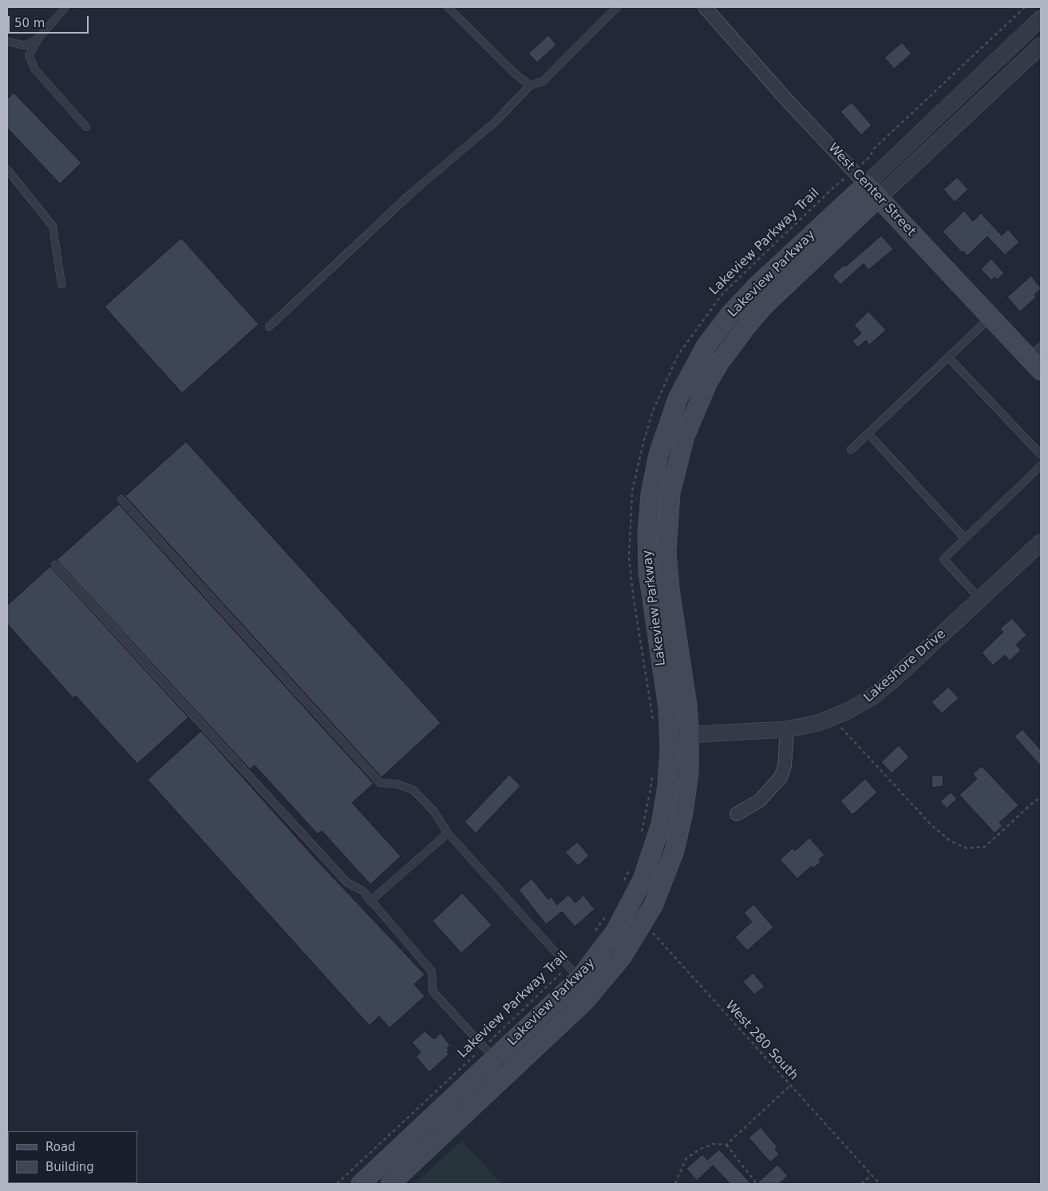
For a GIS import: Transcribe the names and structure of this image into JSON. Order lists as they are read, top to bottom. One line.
{"streets":{"main road":["West Center Street","Lakeview Parkway"],"street":["Lakeshore Drive"],"path":["Lakeview Parkway Trail","West 280 South"]},"crossings":[["West Center Street","Lakeview Parkway"],["Lakeview Parkway Trail","Lakeview Parkway"],["Lakeview Parkway","Lakeshore Drive"],["Lakeview Parkway","West 280 South"]],"legend":["Road","Building"],"scale_bar":"50 m"}
